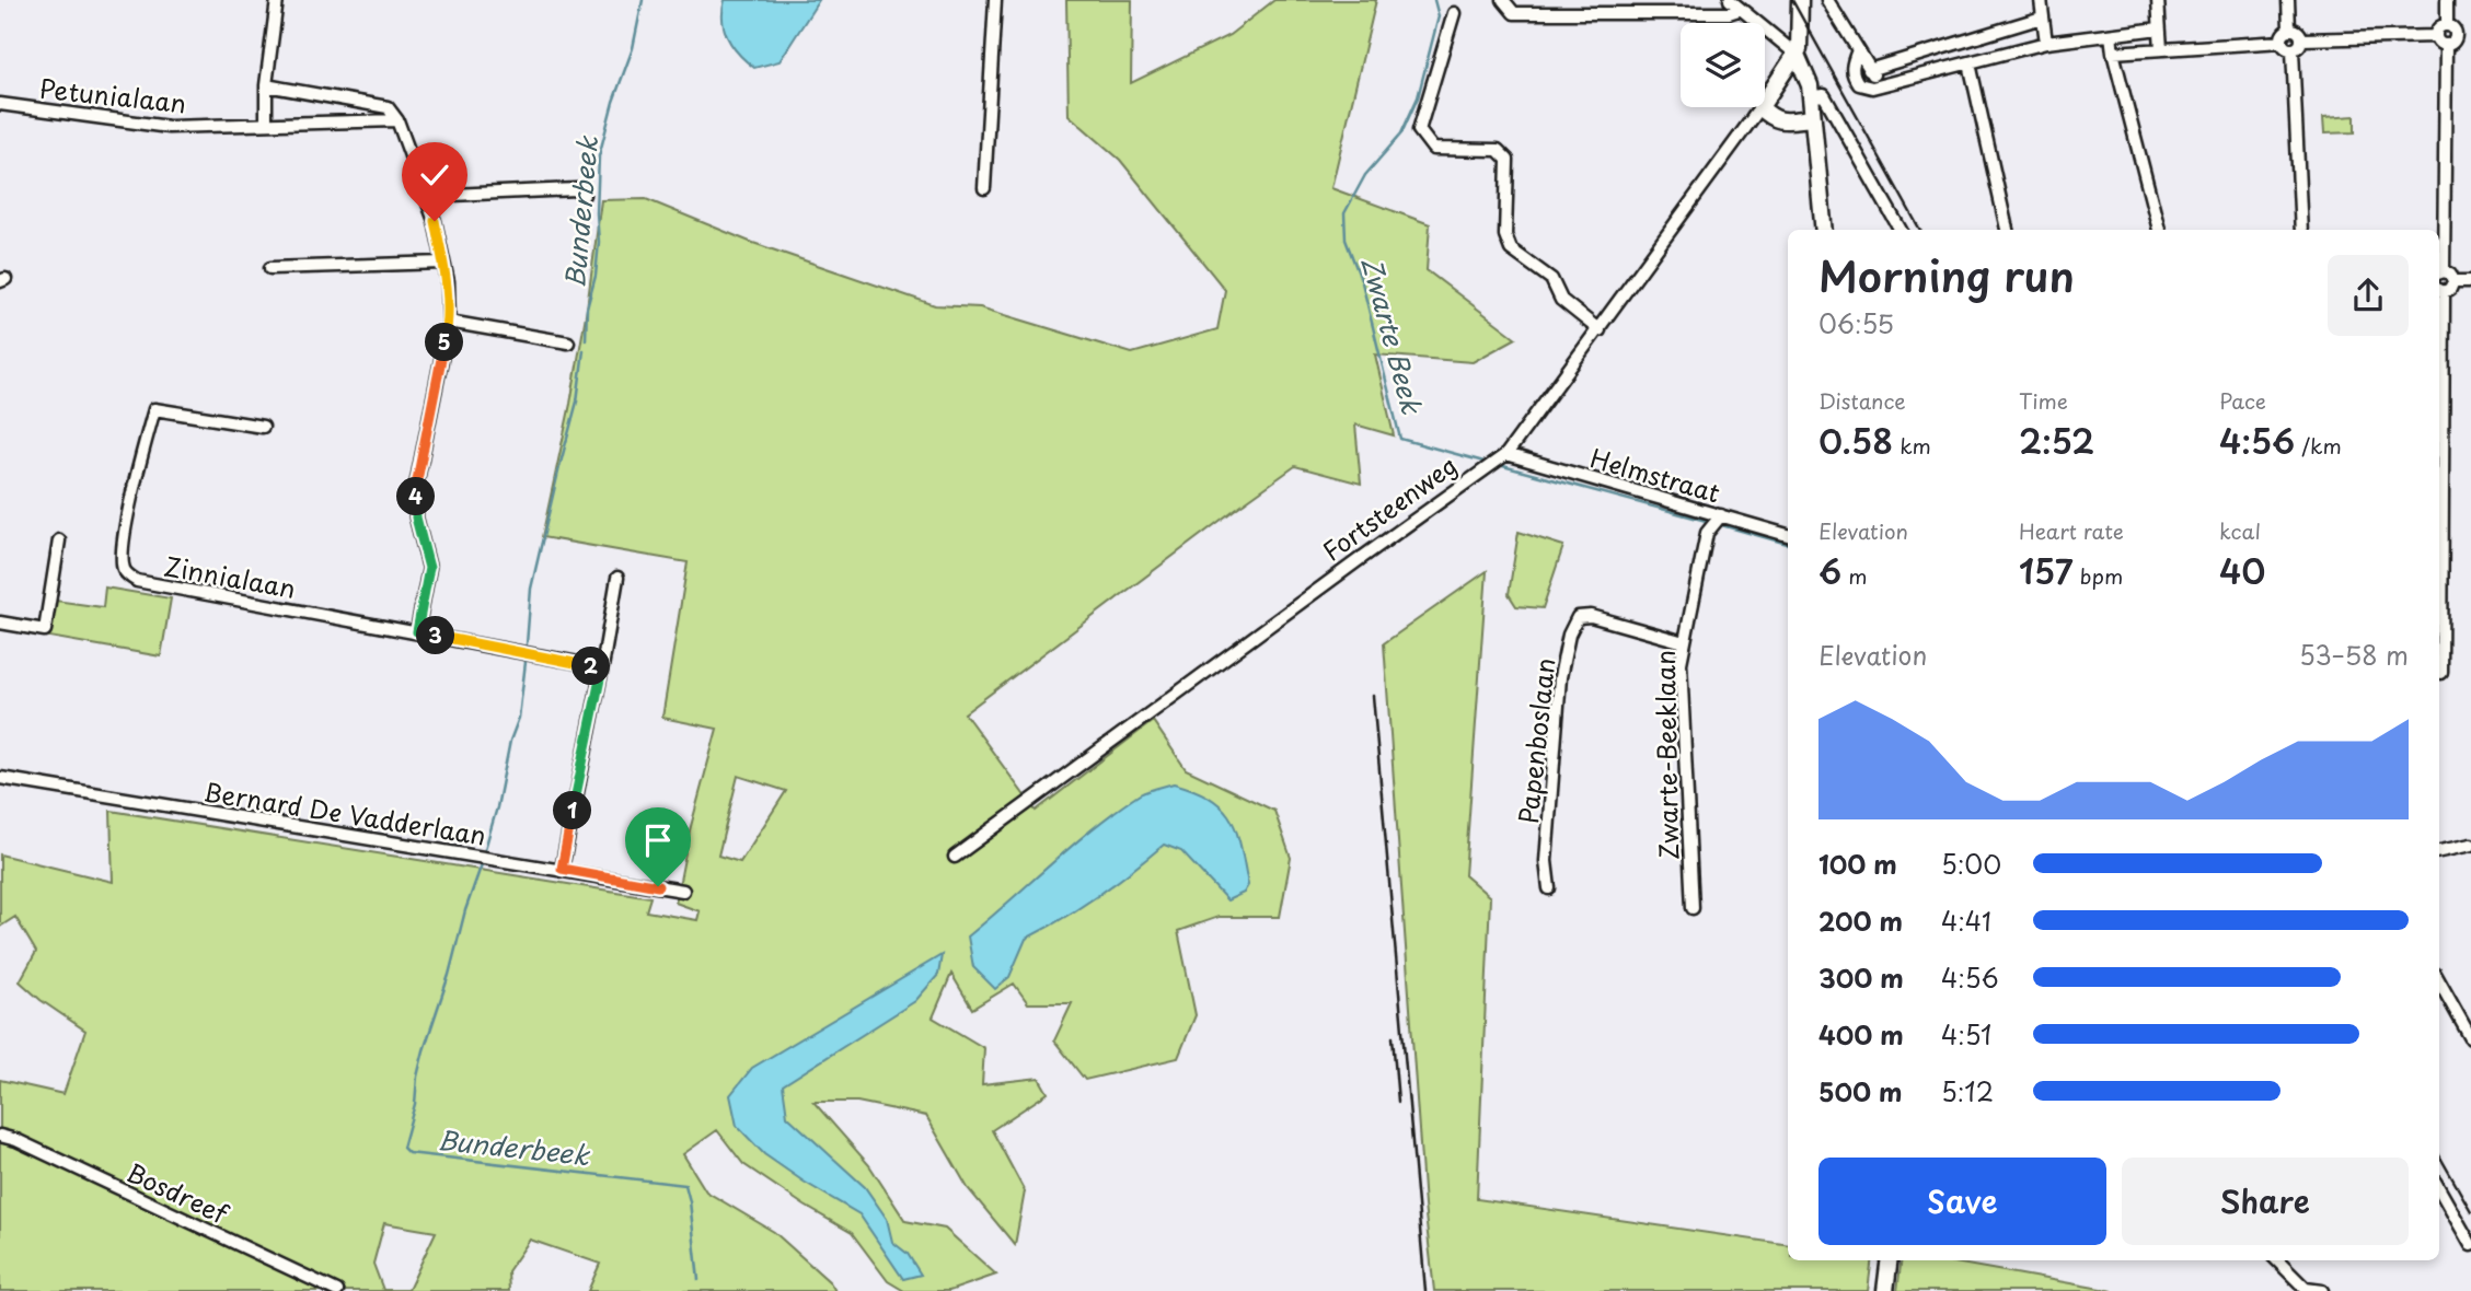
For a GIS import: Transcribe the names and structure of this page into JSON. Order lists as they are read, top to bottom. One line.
{"streets":{"street":["Petunialaan","Helmstraat","Fortsteenweg","Zinnialaan","Papenboslaan","Zwarte-Beeklaan","Bernard De Vadderlaan","Bosdreef"]},"crossings":[["Helmstraat","Fortsteenweg"],["Helmstraat","Zwarte-Beeklaan"],["Papenboslaan","Zwarte-Beeklaan"]],"water":["Bunderbeek","Zwarte Beek"],"page":{"heading":["Morning run","06:55"],"pins":["5","4","3","2","1"],"stats":[["Distance","0.58 km"],["Time","2:52"],["Pace","4:56 /km"],["Elevation","6 m"],["Heart rate","157 bpm"],["kcal","40"]],"chart":["Elevation","53–58 m"],"list":[{"name":"100 m","note":"5:00"},{"name":"200 m","note":"4:41"},{"name":"300 m","note":"4:56"},{"name":"400 m","note":"4:51"},{"name":"500 m","note":"5:12"}],"buttons":["Save","Share"]}}
